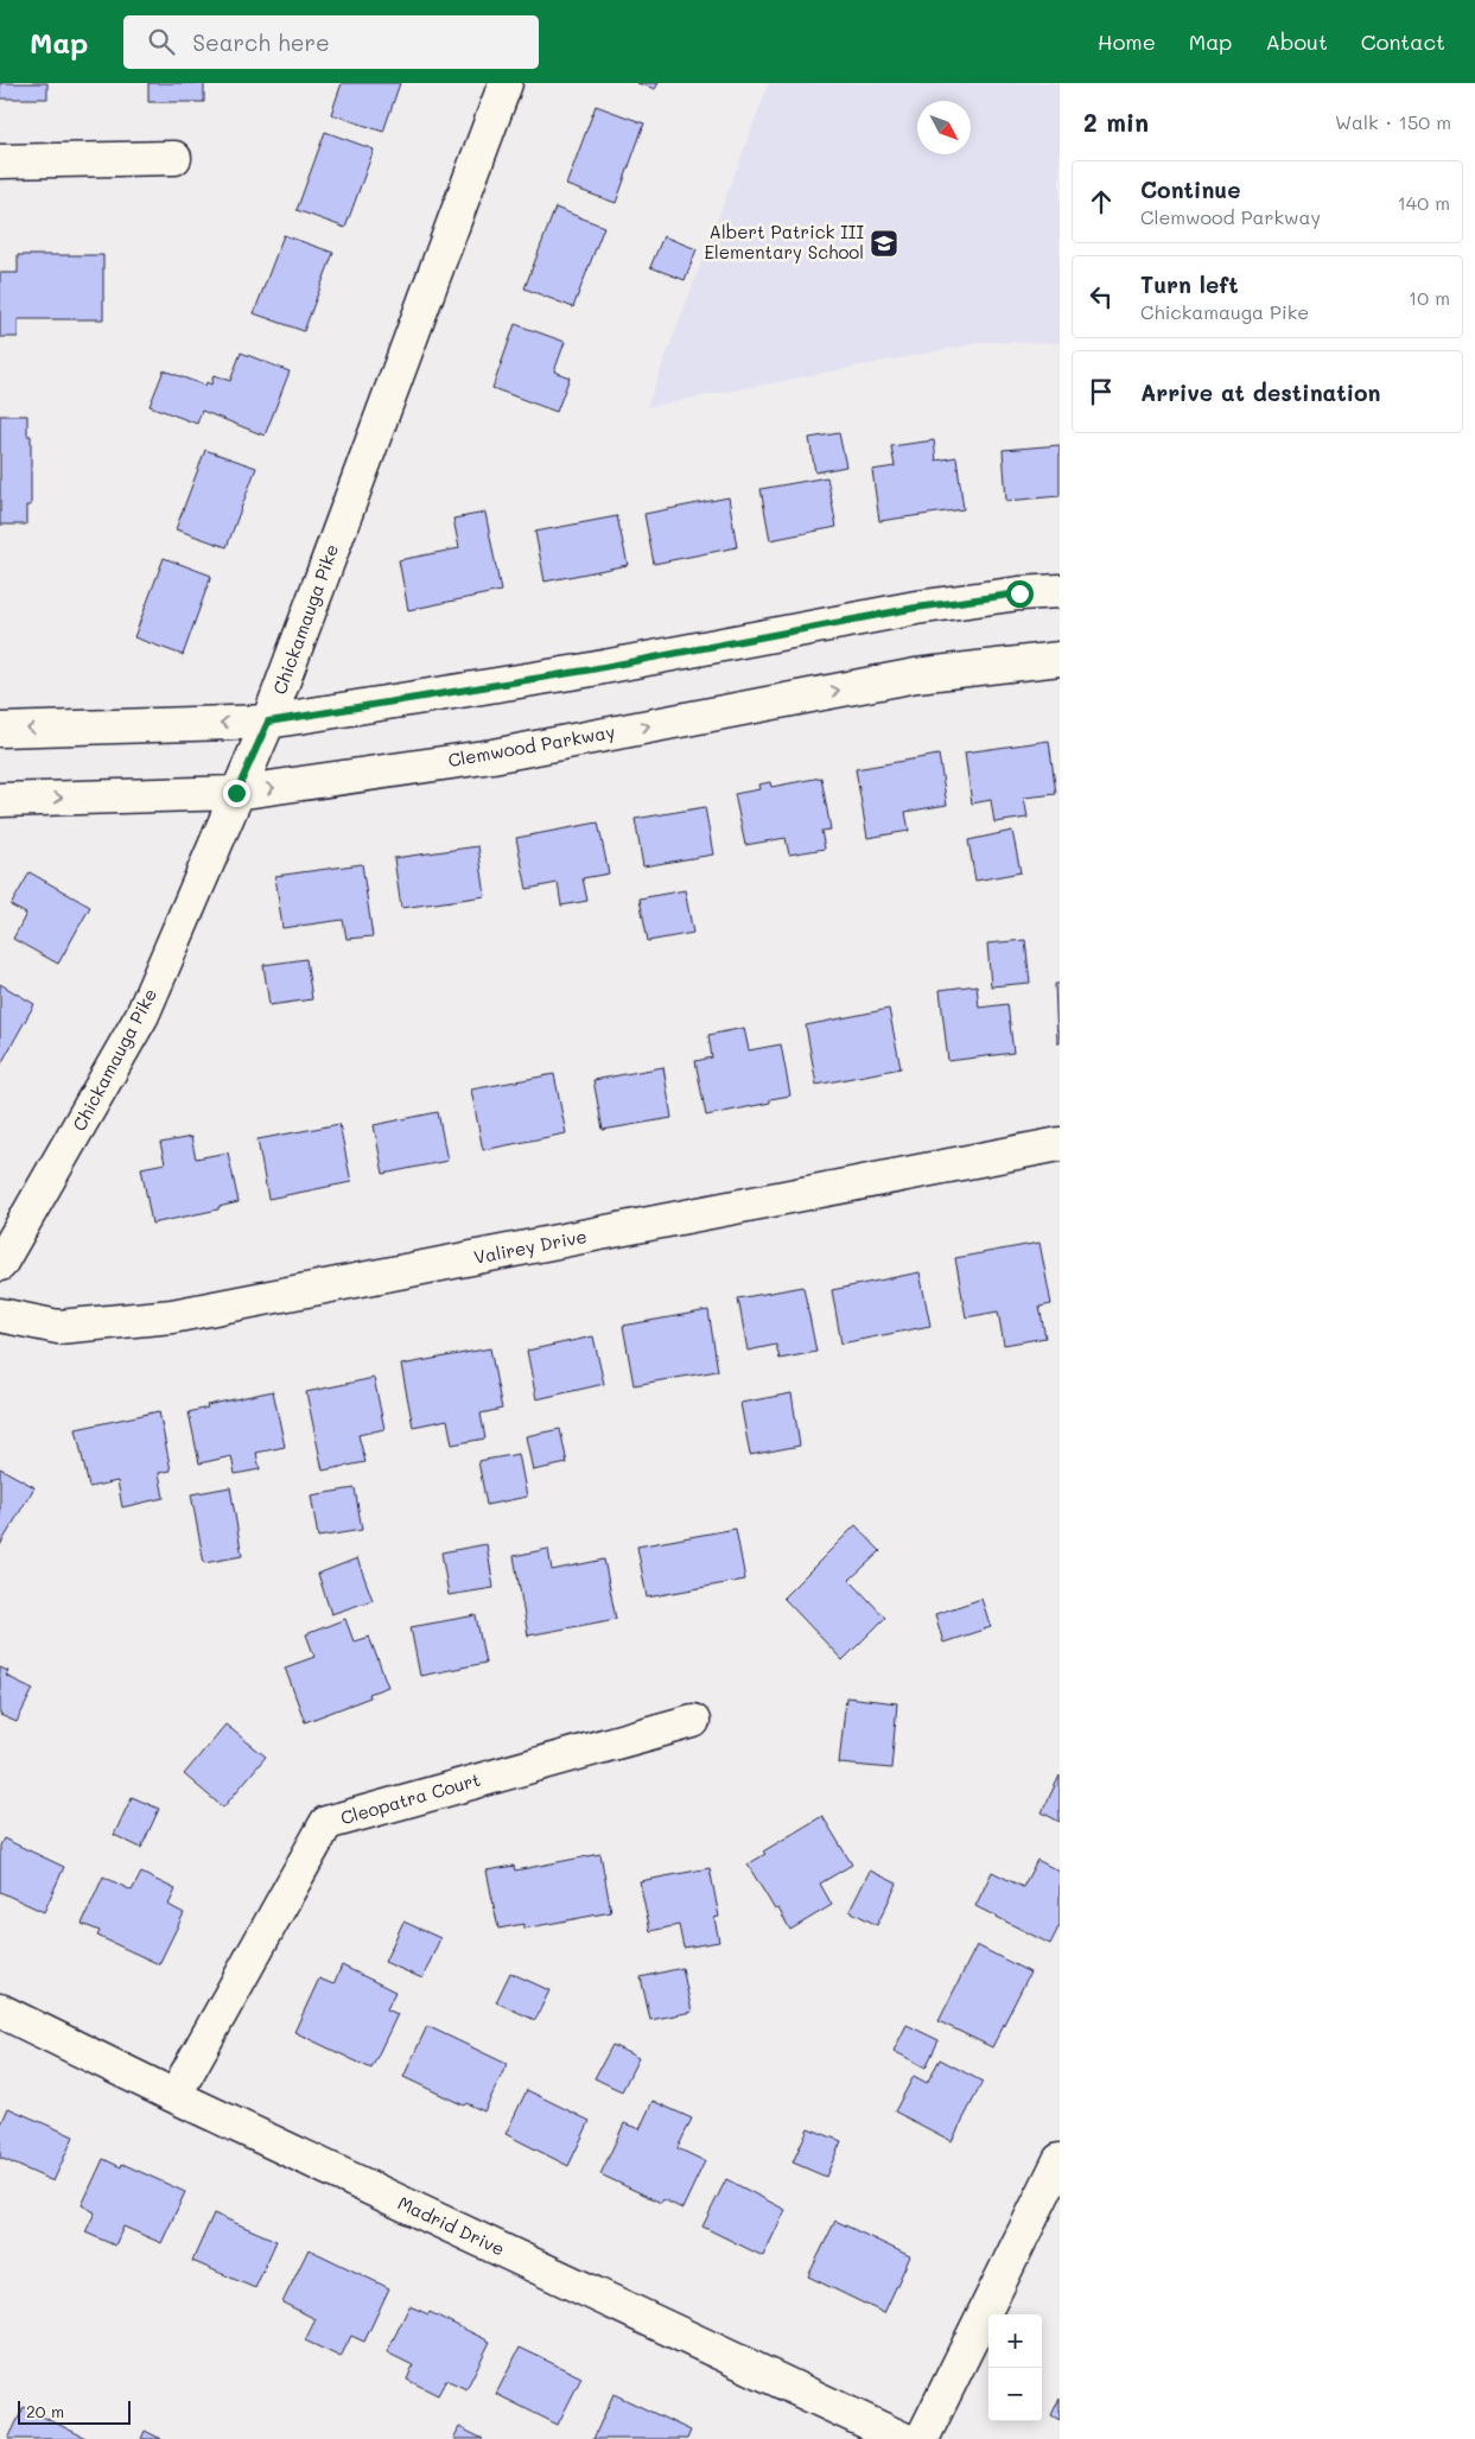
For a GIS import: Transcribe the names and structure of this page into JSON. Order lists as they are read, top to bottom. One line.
{"streets":{"street":["Chickamauga Pike","Clemwood Parkway","Valirey Drive","Cleopatra Court","Madrid Drive"]},"crossings":[["Chickamauga Pike","Clemwood Parkway"],["Cleopatra Court","Madrid Drive"]],"places":{"school or university":["Albert Patrick III Elementary School"]},"scale_bar":"20 m","north":"bottom right","page":{"header":"Map","search":"Search here","nav":["Home","Map","About","Contact"],"heading":["2 min","Walk · 150 m"],"list":[["Continue","Clemwood Parkway","140 m"],["Turn left","Chickamauga Pike","10 m"],"Arrive at destination"],"map_buttons":["+","−"],"scale":"20 m"}}
